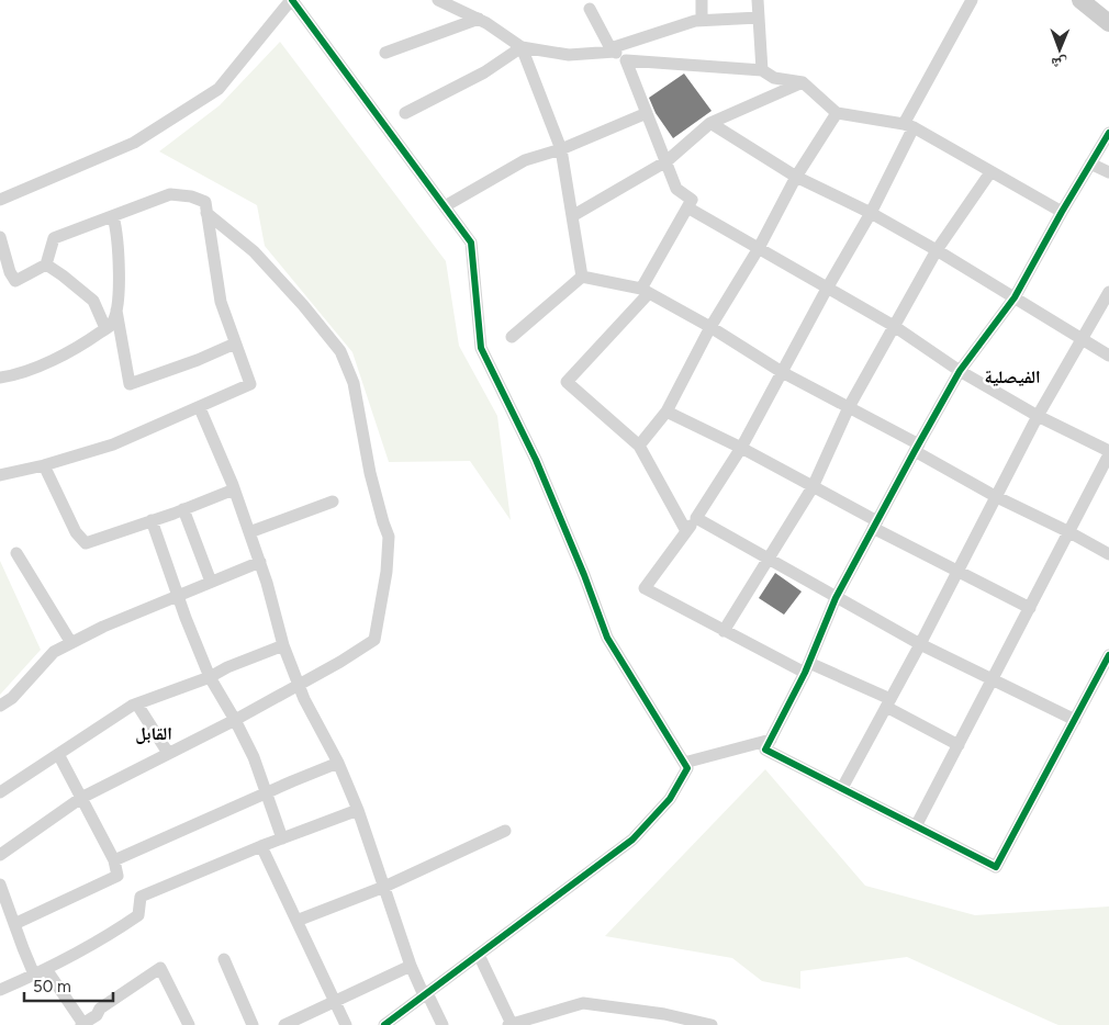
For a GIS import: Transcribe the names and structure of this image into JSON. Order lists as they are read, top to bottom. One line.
{"districts":["الفيصلية","القابل"],"scale_bar":"50 m","north":"bottom"}
